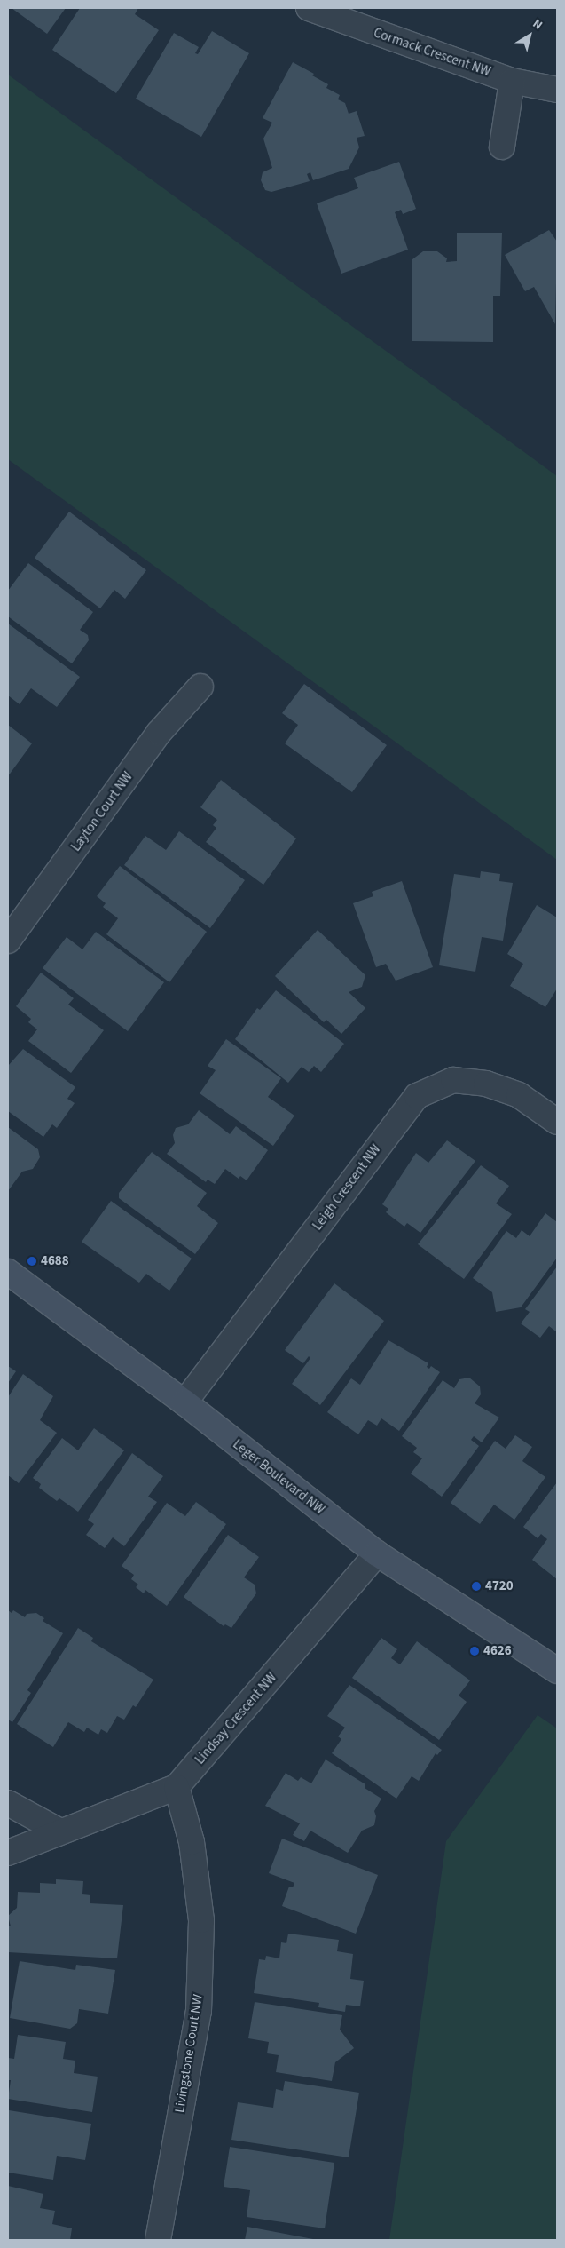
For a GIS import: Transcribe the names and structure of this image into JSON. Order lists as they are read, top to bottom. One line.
{"streets":{"street":["Cormack Crescent NW","Layton Court NW","Leigh Crescent NW","Leger Boulevard NW","Lindsay Crescent NW","Livingstone Court NW"]},"crossings":[["Leigh Crescent NW","Leger Boulevard NW"],["Leger Boulevard NW","Lindsay Crescent NW"],["Lindsay Crescent NW","Livingstone Court NW"]],"places":["4688","4720","4626"],"north":"top right"}
